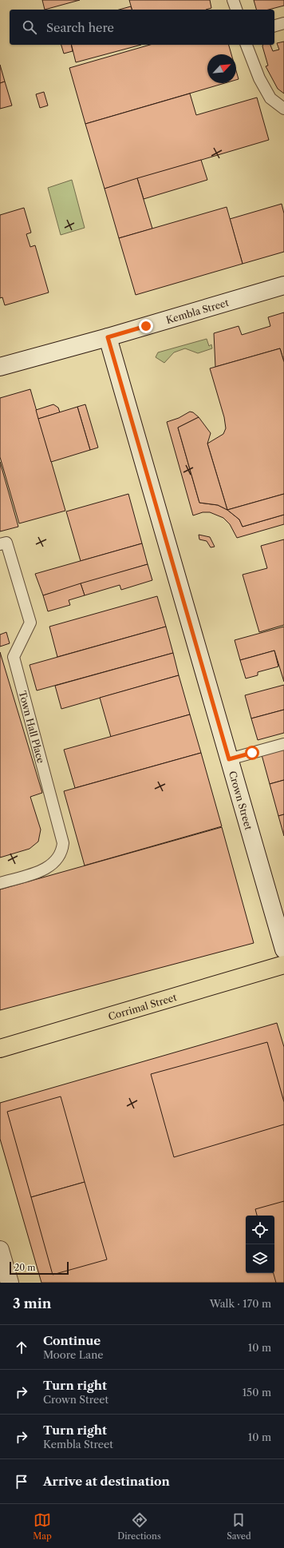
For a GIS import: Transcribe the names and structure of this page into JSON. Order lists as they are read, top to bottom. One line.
{"streets":{"main road":["Kembla Street","Crown Street","Corrimal Street"],"lane":["Town Hall Place"]},"crossings":[["Kembla Street","Crown Street"]],"scale_bar":"20 m","north":"top right","page":{"search":"Search here","scale":"20 m","heading":["3 min","Walk · 170 m"],"list":[["Continue","Moore Lane","10 m"],["Turn right","Crown Street","150 m"],["Turn right","Kembla Street","10 m"],"Arrive at destination"],"nav":["Map","Directions","Saved"]}}
